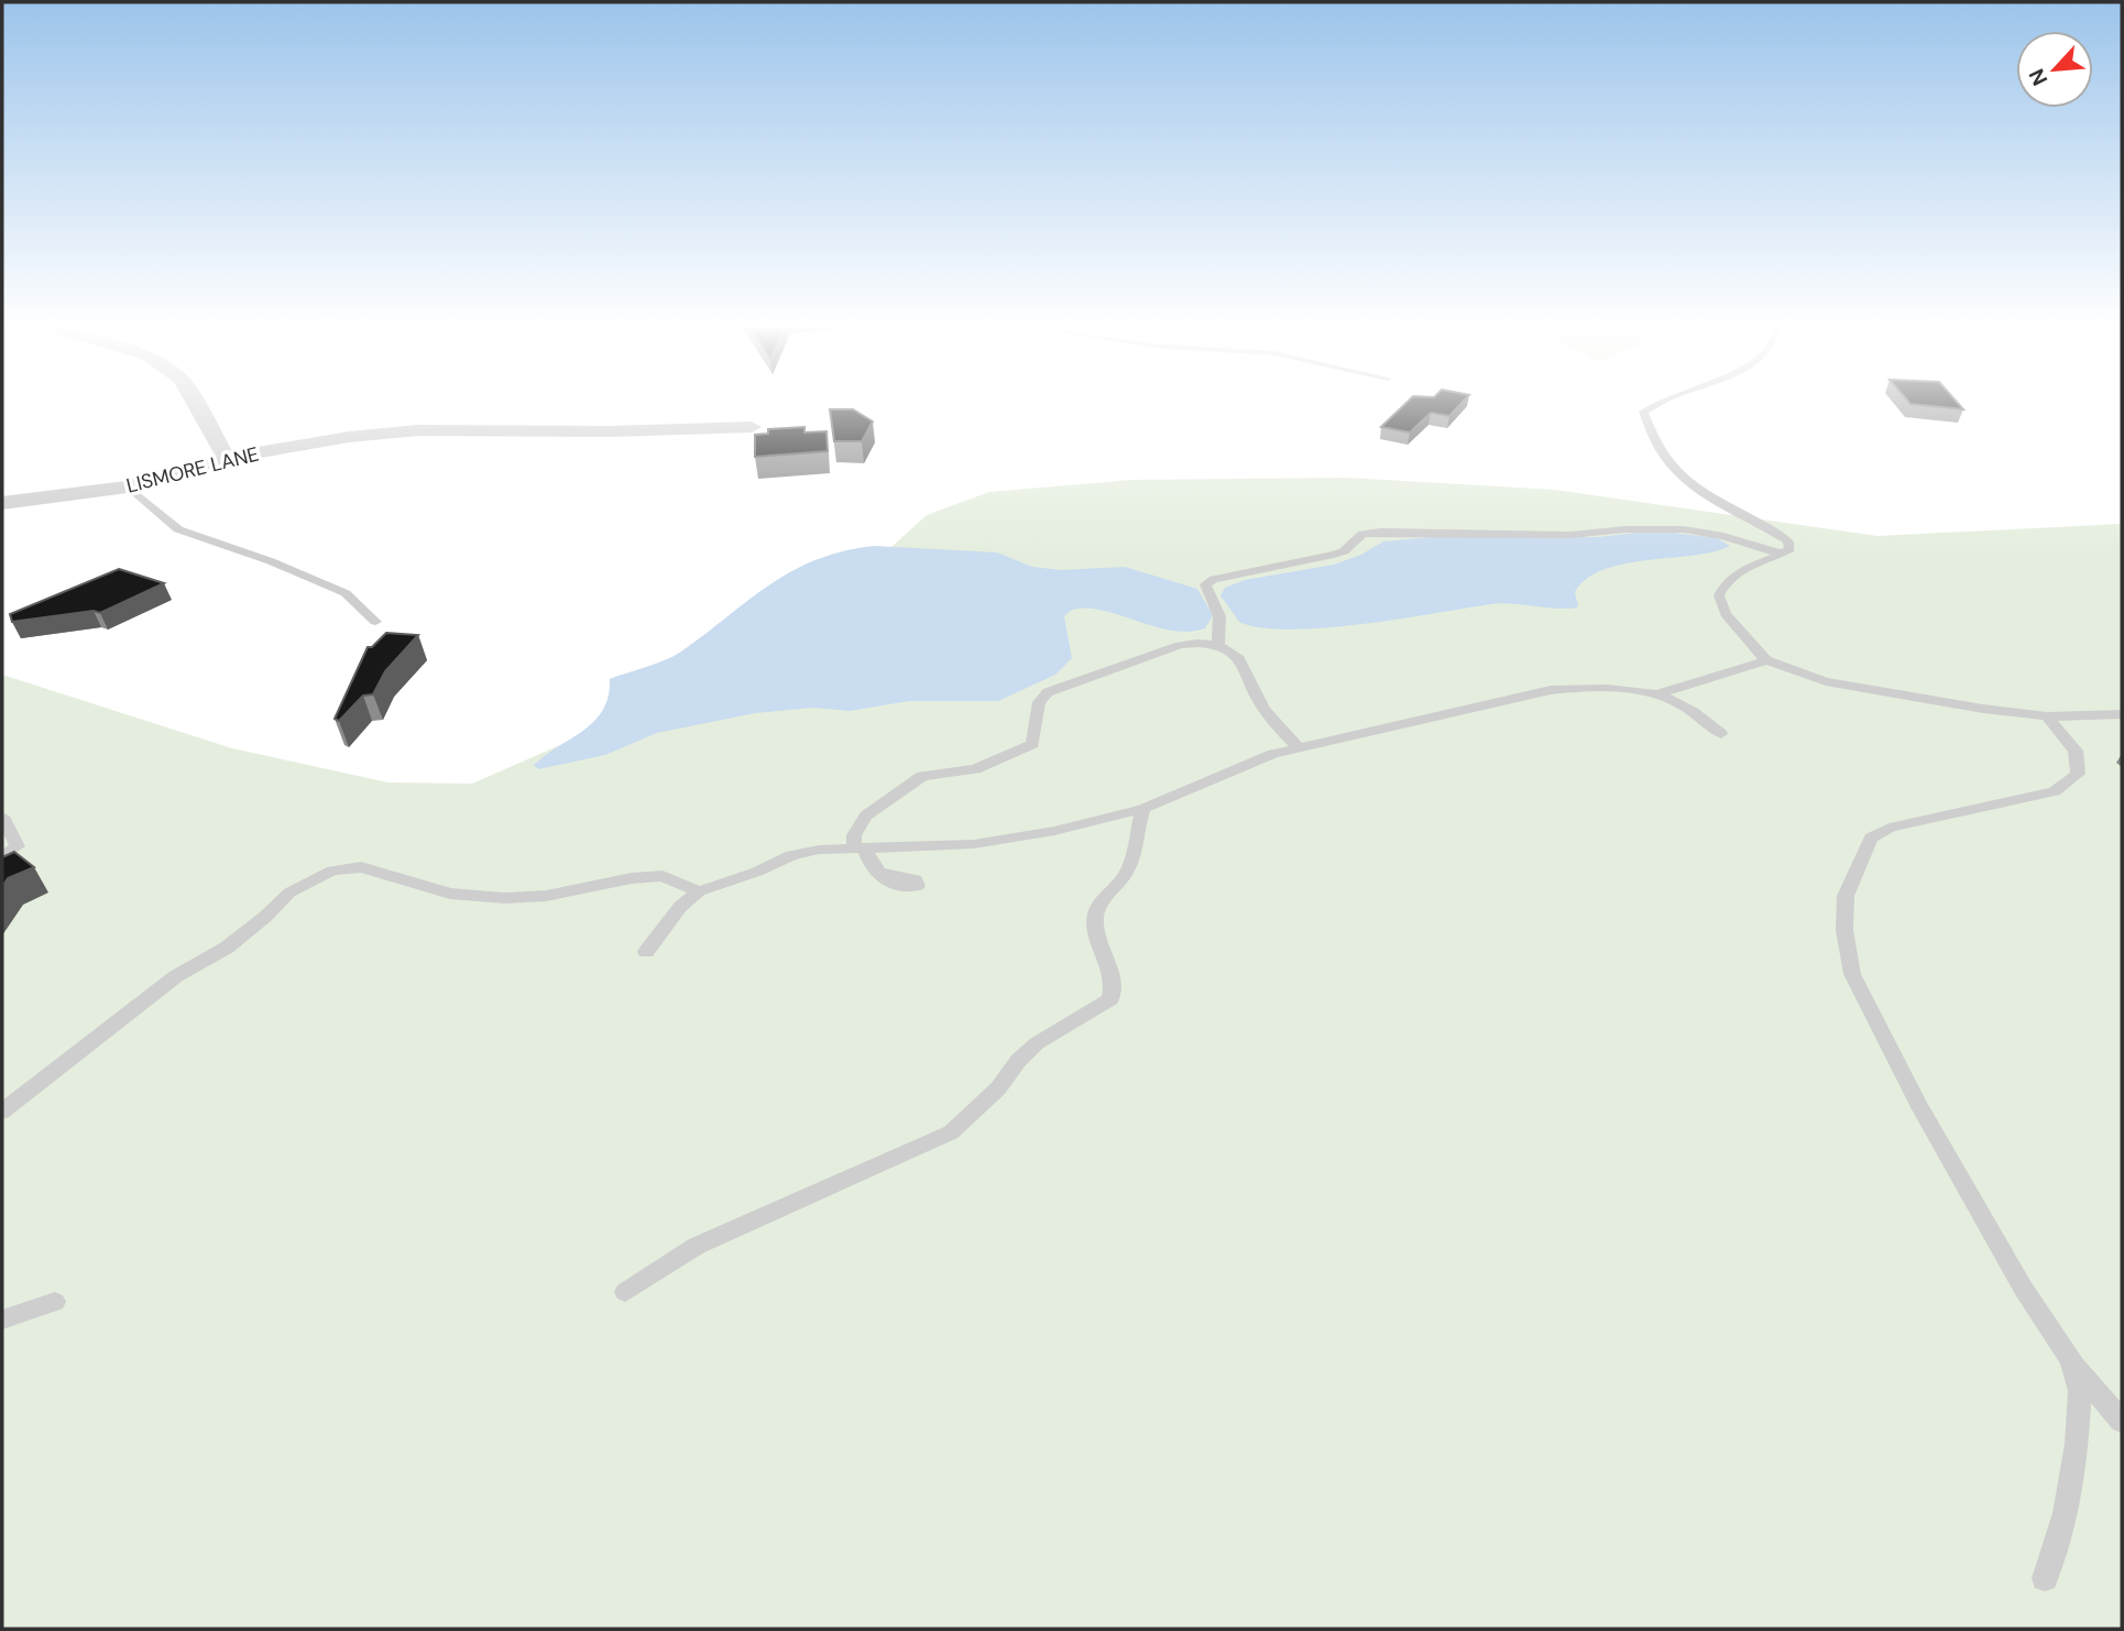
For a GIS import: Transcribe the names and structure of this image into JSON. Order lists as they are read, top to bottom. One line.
{"streets":{"street":["LISMORE LANE"]},"north":"bottom left"}
